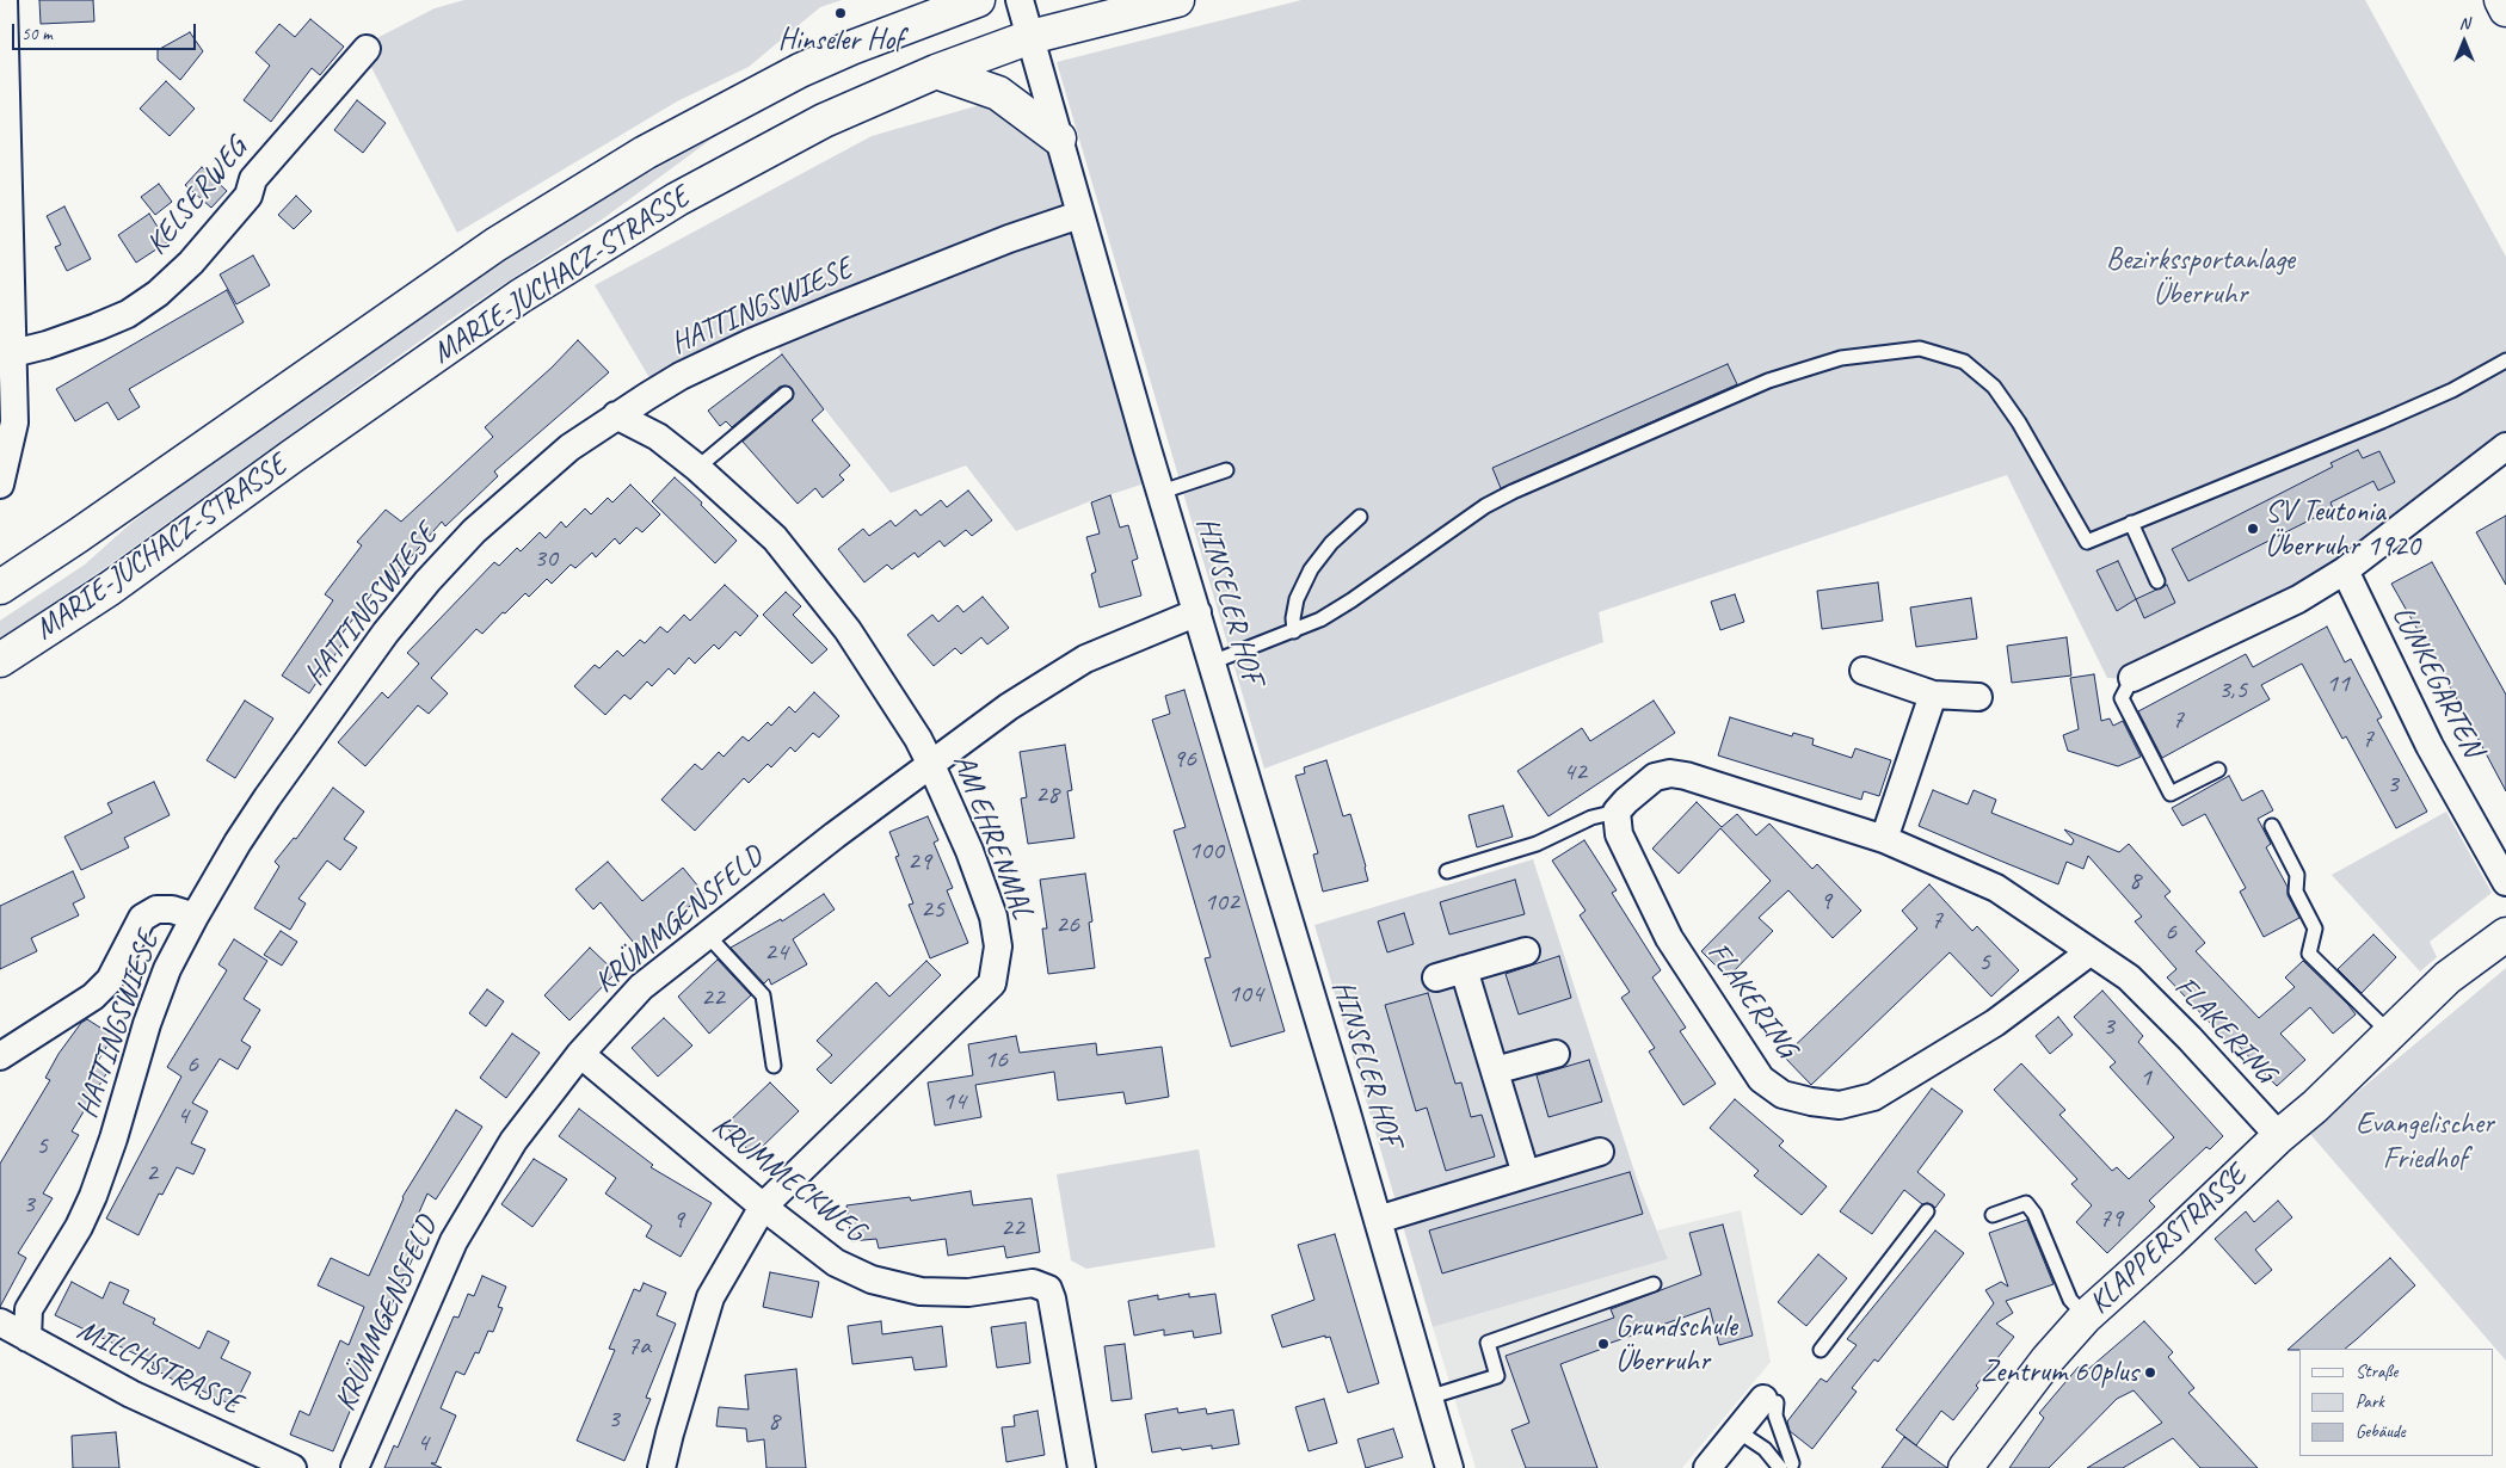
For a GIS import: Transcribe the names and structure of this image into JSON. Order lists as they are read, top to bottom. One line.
{"streets":{"main road":["MARIE-JUCHACZ-STRASSE","KLAPPERSTRASSE"],"street":["KELSERWEG","HATTINGSWIESE","HINSELER HOF","LUNKEGARTEN","AM EHRENMAL","KRÜMMGENSFELD","FLAKERING","KRUMMECKWEG","MILCHSTRASSE"]},"crossings":[["MARIE-JUCHACZ-STRASSE","HINSELER HOF"],["HATTINGSWIESE","HINSELER HOF"],["HATTINGSWIESE","AM EHRENMAL"],["HATTINGSWIESE","MILCHSTRASSE"],["HINSELER HOF","KRÜMMGENSFELD"],["AM EHRENMAL","KRÜMMGENSFELD"],["AM EHRENMAL","KRUMMECKWEG"],["KRÜMMGENSFELD","KRUMMECKWEG"],["FLAKERING","KLAPPERSTRASSE"]],"parks":["Bezirkssportanlage Überruhr","Evangelischer Friedhof"],"places":["Hinseler Hof","SV Teutonia Überruhr 1920","Grundschule Überruhr","Zentrum 60plus"],"house_numbers":["30","11","3,5","7","7","96","42","3","28","100","29","8","9","102","25","7","26","6","24","5","104","22","3","16","6","1","14","4","5","2","3","79","9","22","7a","3","8","4"],"legend":["Straße","Park","Gebäude"],"scale_bar":"50 m","north":"top"}
